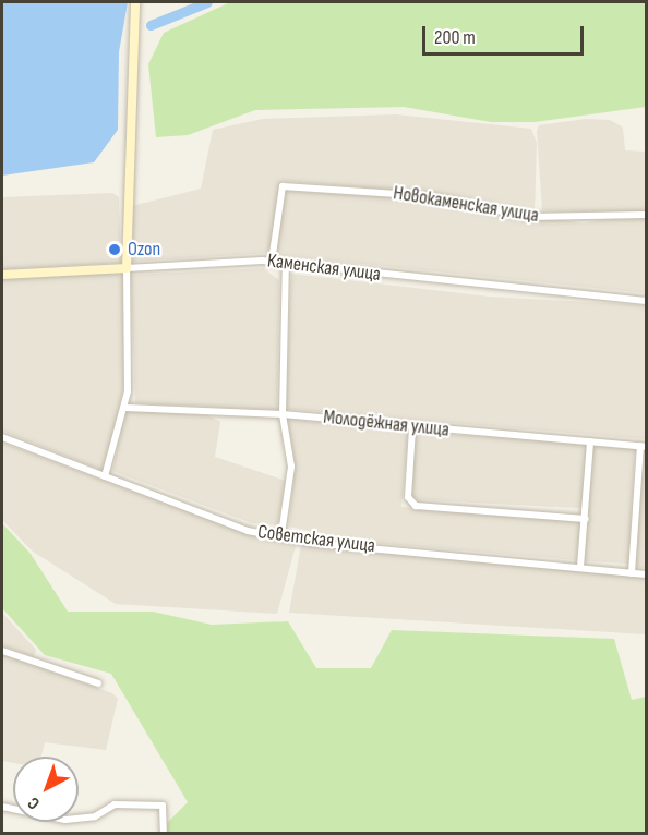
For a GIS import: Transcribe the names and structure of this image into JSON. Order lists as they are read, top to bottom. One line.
{"streets":{"street":["Новокаменская улица","Каменская улица","Молодёжная улица","Советская улица"]},"crossings":[["Новокаменская улица","Каменская улица"]],"places":["Ozon"],"scale_bar":"200 m","north":"bottom left"}
